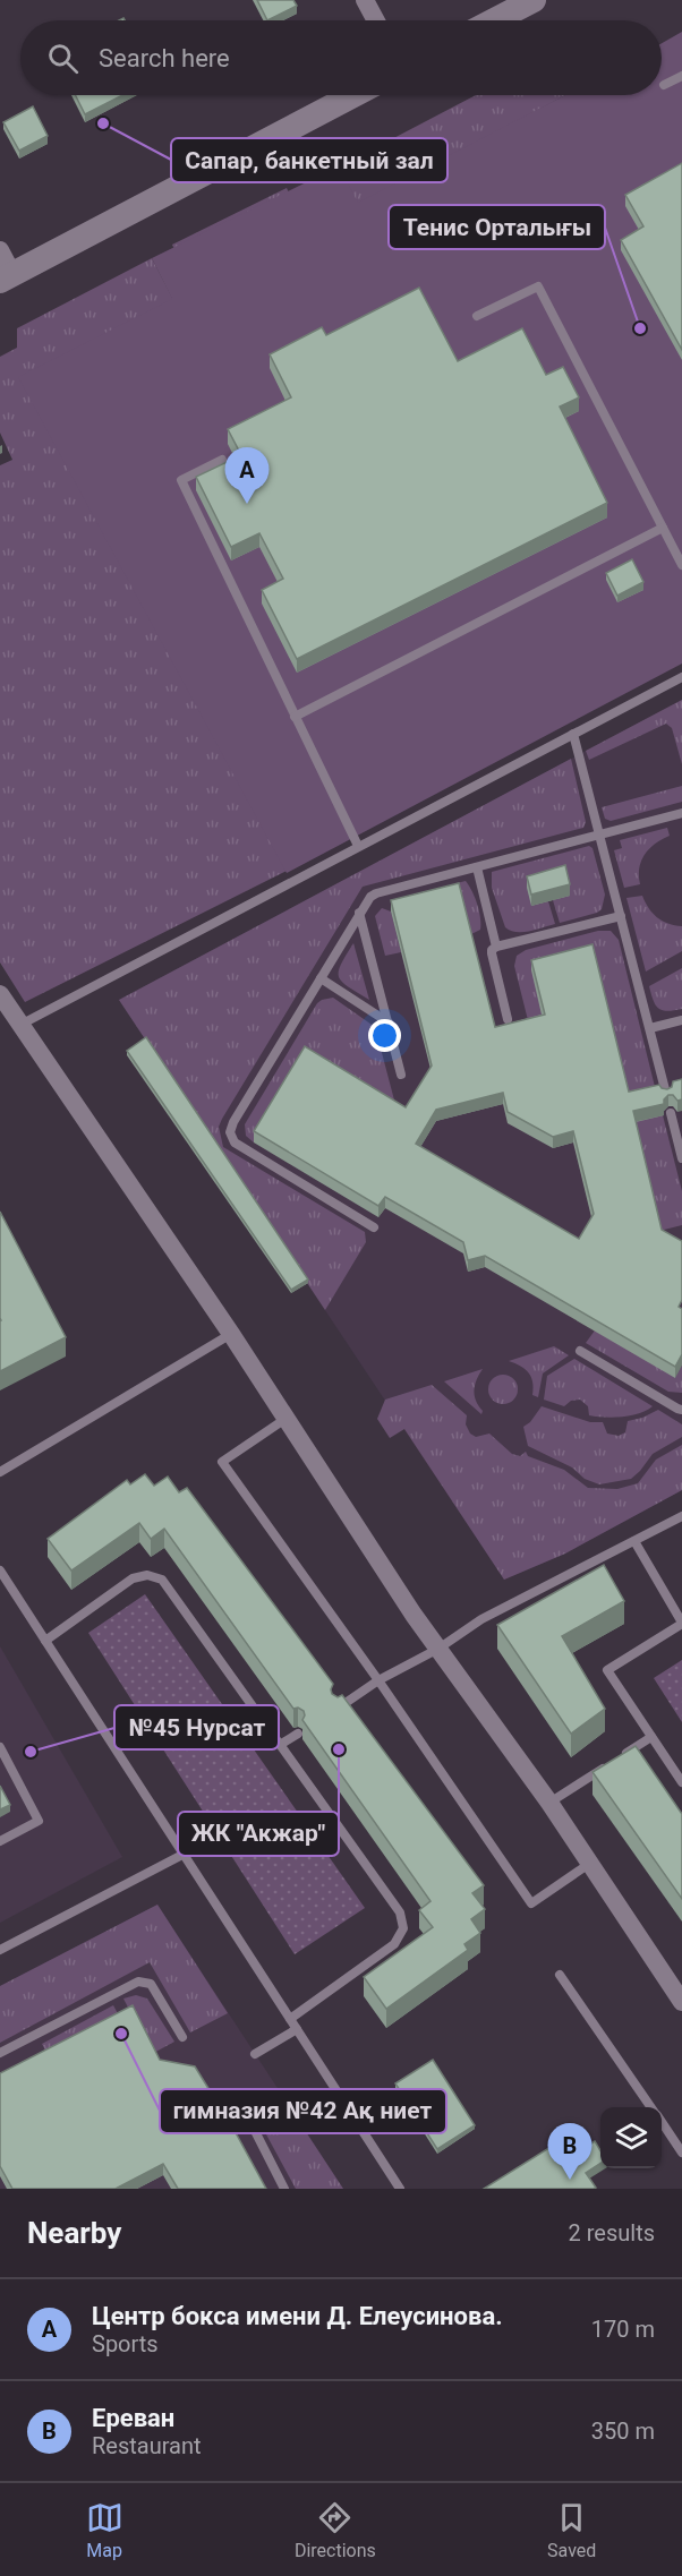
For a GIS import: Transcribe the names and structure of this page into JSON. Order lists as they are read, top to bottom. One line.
{"places":["Сапар, банкетный зал","Тенис Орталығы","ЖК \"Акжар\"","№45 Нурсат","гимназия №42 Ақ ниет"],"page":{"search":"Search here","pins":["A","B"],"heading":["Nearby","2 results"],"list":[{"mark":"A","name":"Центр бокса имени Д. Елеусинова.","note":"Sports","value":"170 m"},{"mark":"B","name":"Ереван","note":"Restaurant","value":"350 m"}],"nav":["Map","Directions","Saved"]}}
